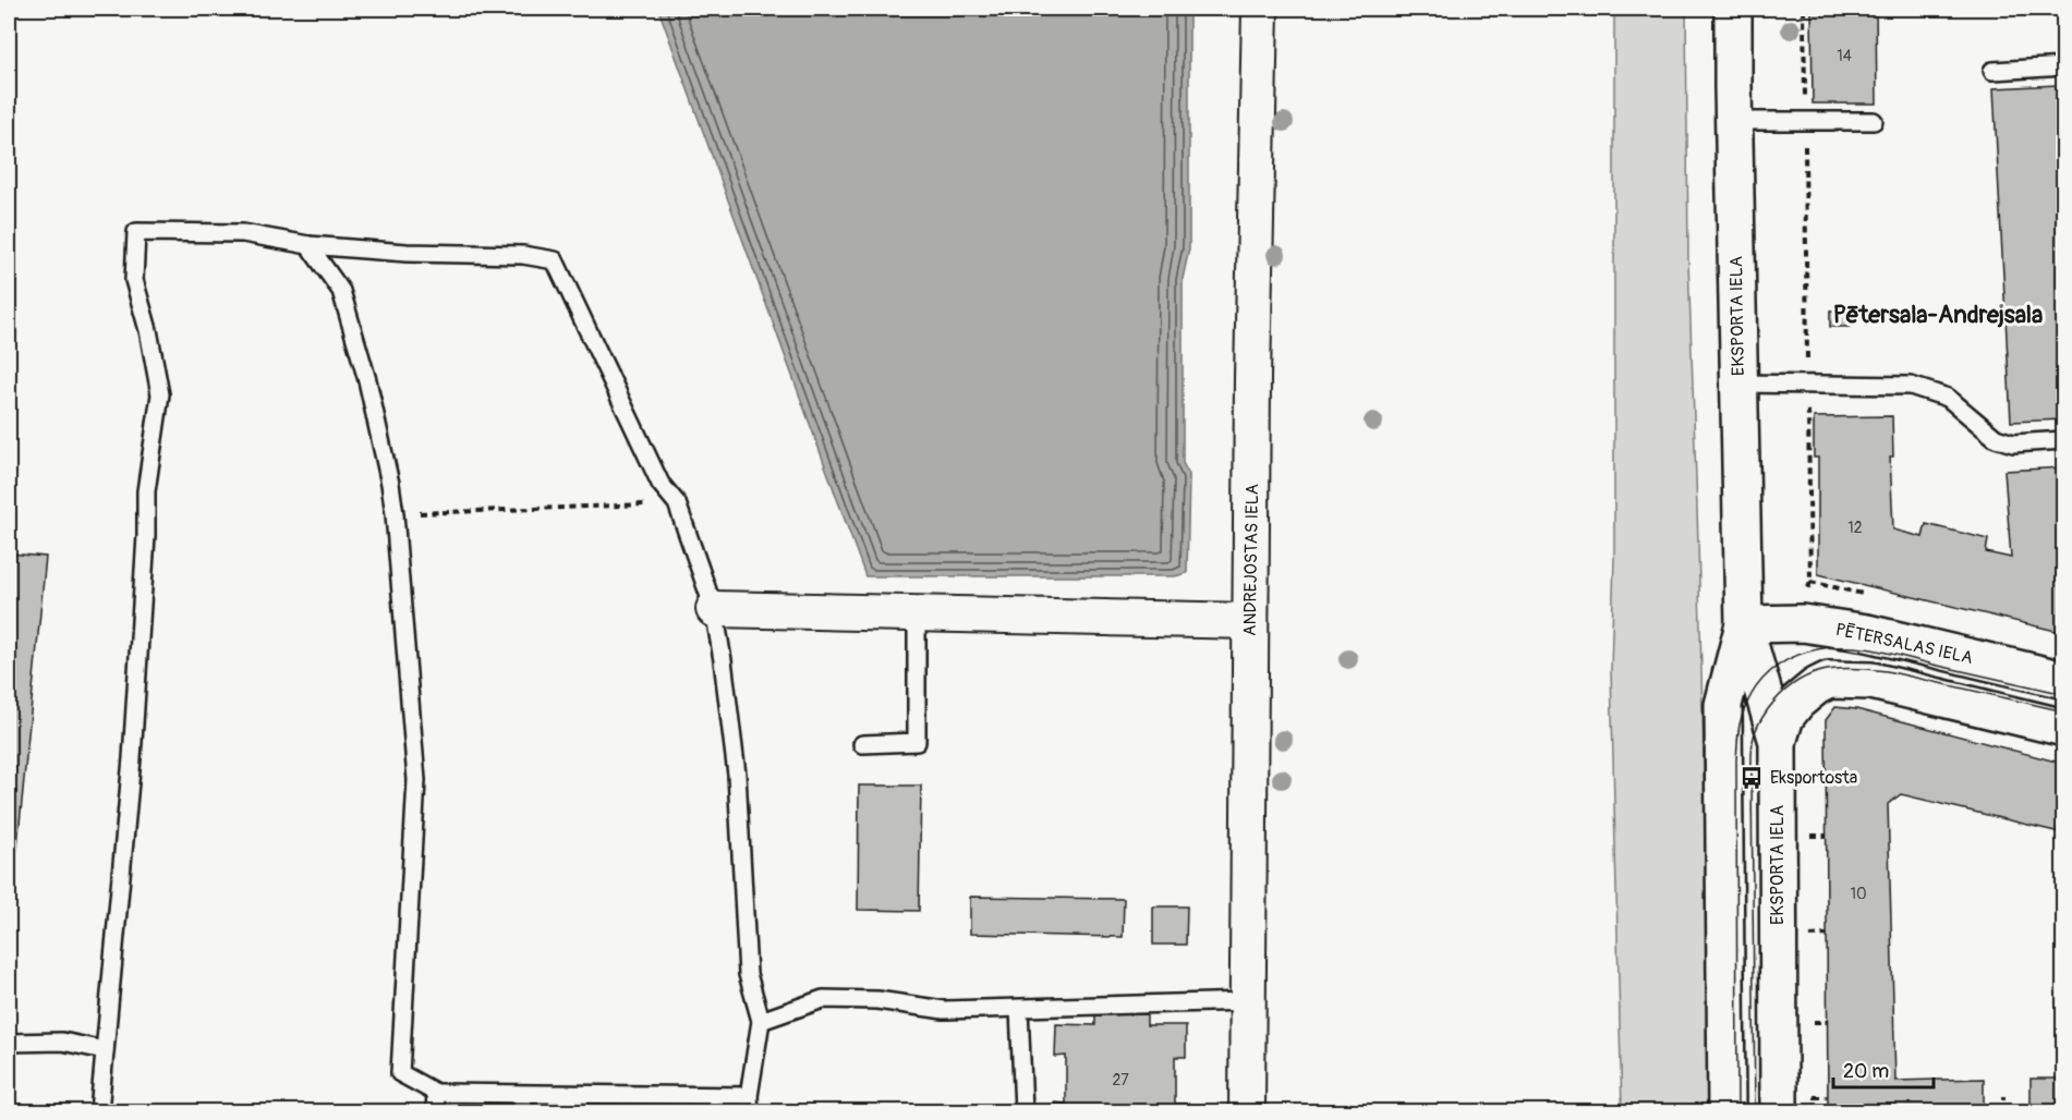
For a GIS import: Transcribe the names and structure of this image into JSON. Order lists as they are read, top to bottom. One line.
{"streets":{"street":["EKSPORTA IELA","ANDREJOSTAS IELA","PĒTERSALAS IELA"]},"crossings":[["EKSPORTA IELA","PĒTERSALAS IELA"]],"districts":["Pētersala-Andrejsala"],"places":{"bus stop":["Eksportosta"]},"house_numbers":["14","12","10","27"],"scale_bar":"20 m"}
